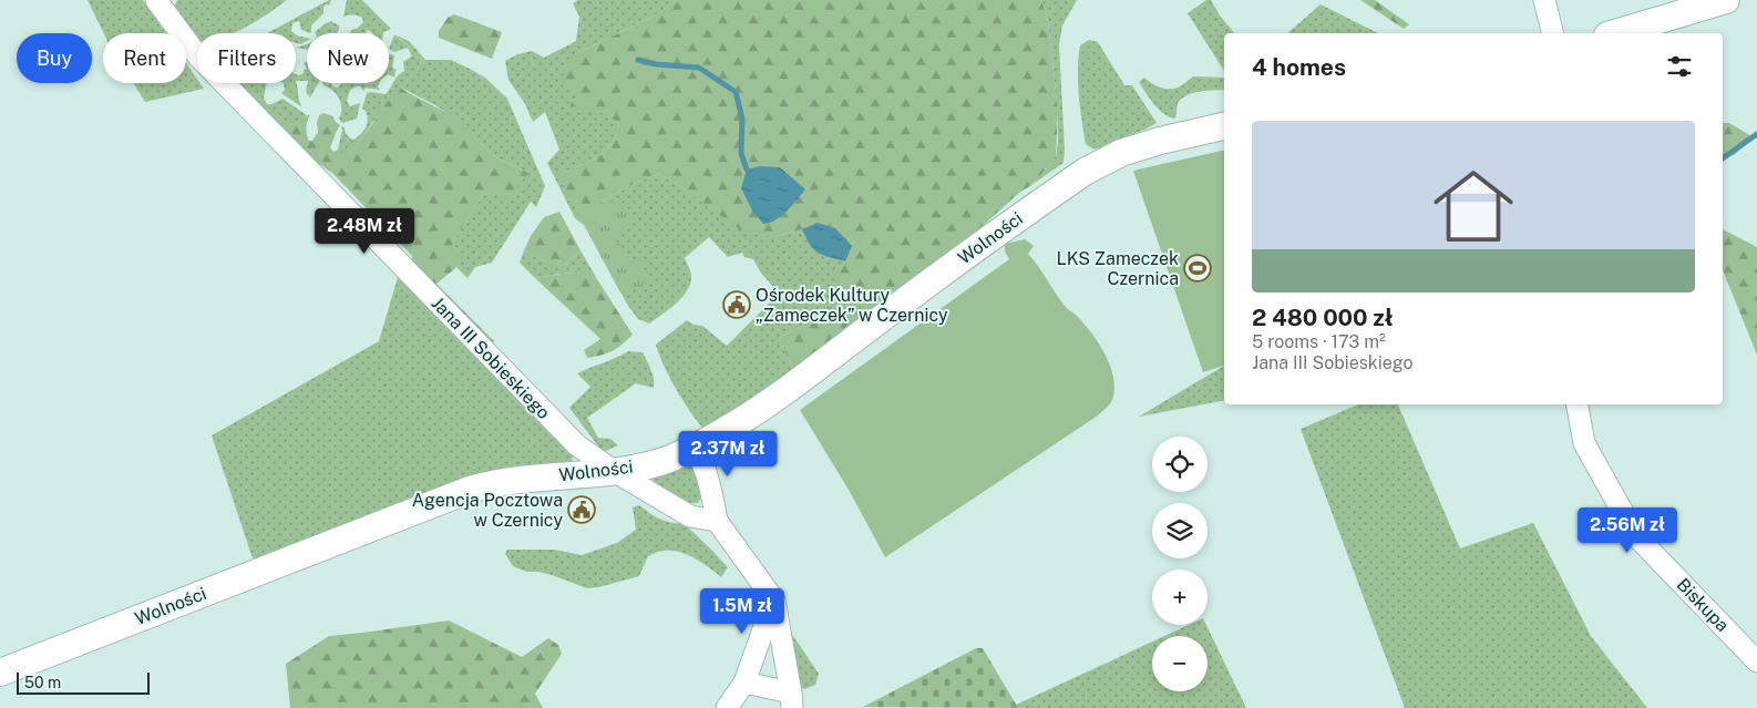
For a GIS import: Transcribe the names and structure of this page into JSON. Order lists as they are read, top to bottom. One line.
{"streets":{"street":["Wolności","Jana III Sobieskiego","Biskupa"]},"crossings":[["Wolności","Jana III Sobieskiego"]],"places":{"sports":["LKS Zameczek Czernica"],"public building":["Ośrodek Kultury „Zameczek” w Czernicy","Agencja Pocztowa w Czernicy"]},"scale_bar":"50 m","page":{"chip":["Buy","Rent","Filters","New"],"heading":"4 homes","list":[{"name":"2 480 000 zł","note":"5 rooms · 173 m² · Jana III Sobieskiego"}],"price":["2.48M zł","2.37M zł","2.56M zł","1.5M zł"],"map_buttons":["+","−"],"scale":"50 m"}}
